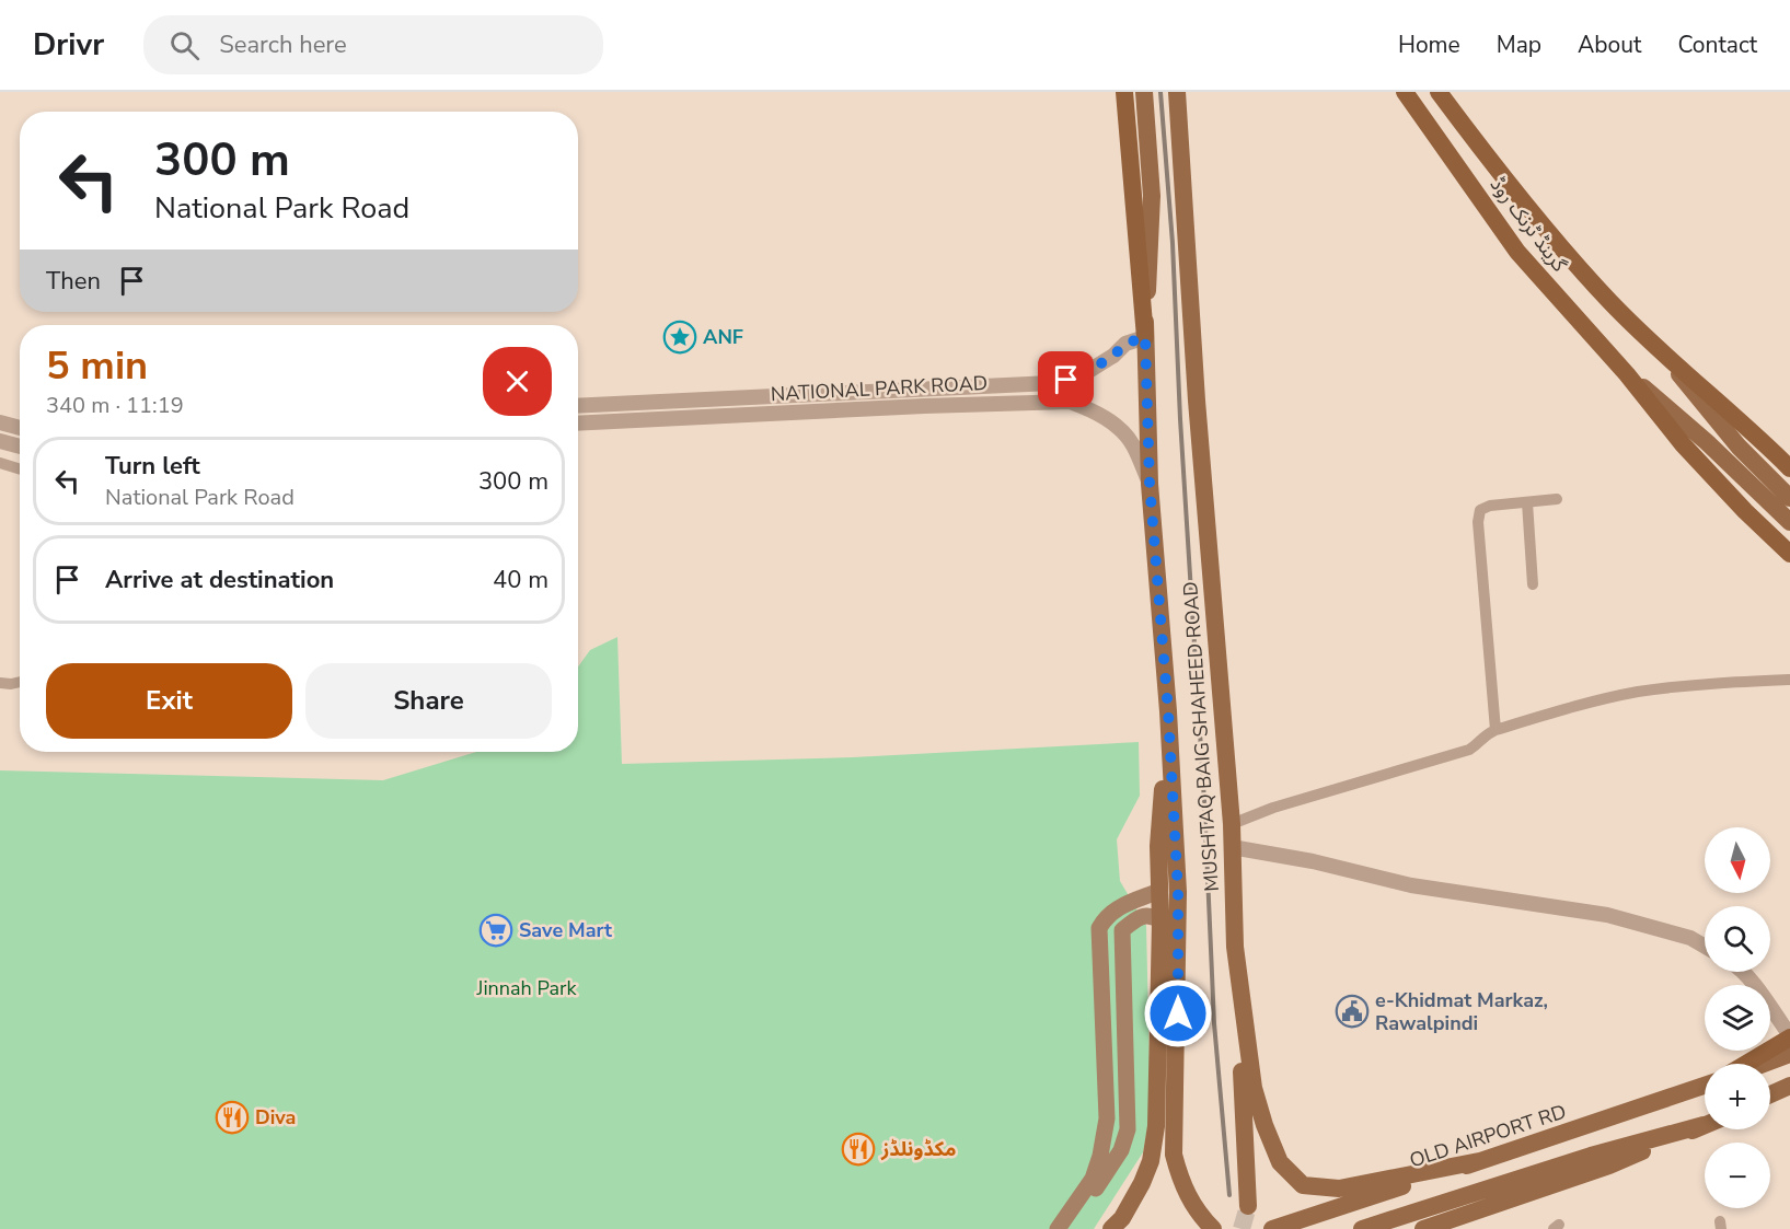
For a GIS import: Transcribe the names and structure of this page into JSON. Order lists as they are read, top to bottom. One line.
{"streets":{"highway":["گرینڈ ٹرنک روڈ"],"main road":["MUSHTAQ BAIG SHAHEED ROAD","OLD AIRPORT RD"],"street":["NATIONAL PARK ROAD"]},"crossings":[["MUSHTAQ BAIG SHAHEED ROAD","OLD AIRPORT RD"]],"parks":["Jinnah Park"],"places":{"place":["ANF"],"supermarket":["Save Mart"],"public building":["e-Khidmat Markaz, Rawalpindi"],"restaurant":["Diva","مکڈونلڈز"]},"north":"bottom","page":{"header":"Drivr","search":"Search here","nav":["Home","Map","About","Contact"],"turn":["300 m","National Park Road"],"then":"Then","heading":["5 min","340 m · 11:19"],"list":[{"name":"Turn left","note":"National Park Road","value":"300 m"},{"name":"Arrive at destination","value":"40 m"}],"buttons":["Exit","Share"],"map_buttons":["+","−"]}}
